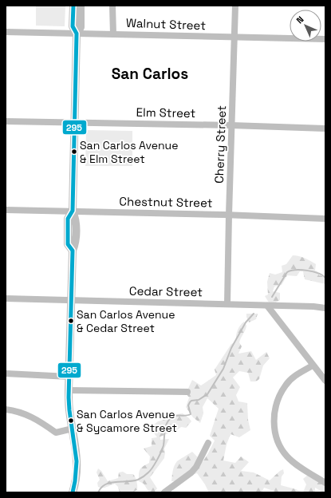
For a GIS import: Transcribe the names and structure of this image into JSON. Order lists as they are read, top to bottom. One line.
{"streets":{"street":["Walnut Street","Elm Street","Cherry Street","Chestnut Street","Cedar Street"]},"crossings":[["Walnut Street","Cherry Street"],["Elm Street","Cherry Street"],["Cherry Street","Chestnut Street"],["Cherry Street","Cedar Street"]],"districts":["San Carlos"],"places":["San Carlos Avenue & Elm Street","San Carlos Avenue & Cedar Street","San Carlos Avenue & Sycamore Street"],"lines":["transit line 295"],"north":"top left"}
